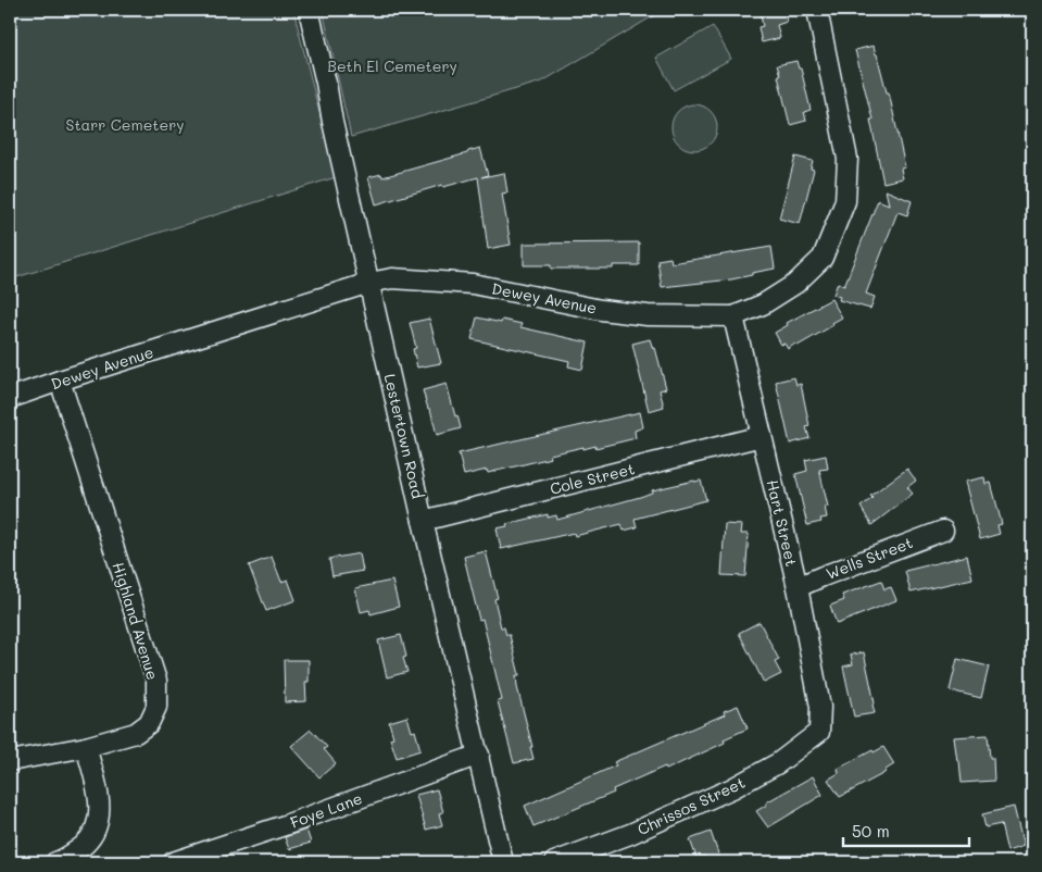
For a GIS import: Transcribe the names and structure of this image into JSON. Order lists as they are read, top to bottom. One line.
{"streets":{"street":["Dewey Avenue","Lestertown Road","Cole Street","Hart Street","Wells Street","Highland Avenue","Chrissos Street","Foye Lane"]},"crossings":[["Dewey Avenue","Lestertown Road"],["Dewey Avenue","Hart Street"],["Dewey Avenue","Highland Avenue"],["Lestertown Road","Cole Street"],["Lestertown Road","Foye Lane"],["Cole Street","Hart Street"],["Hart Street","Wells Street"],["Hart Street","Chrissos Street"]],"parks":["Beth El Cemetery","Starr Cemetery"],"scale_bar":"50 m"}
